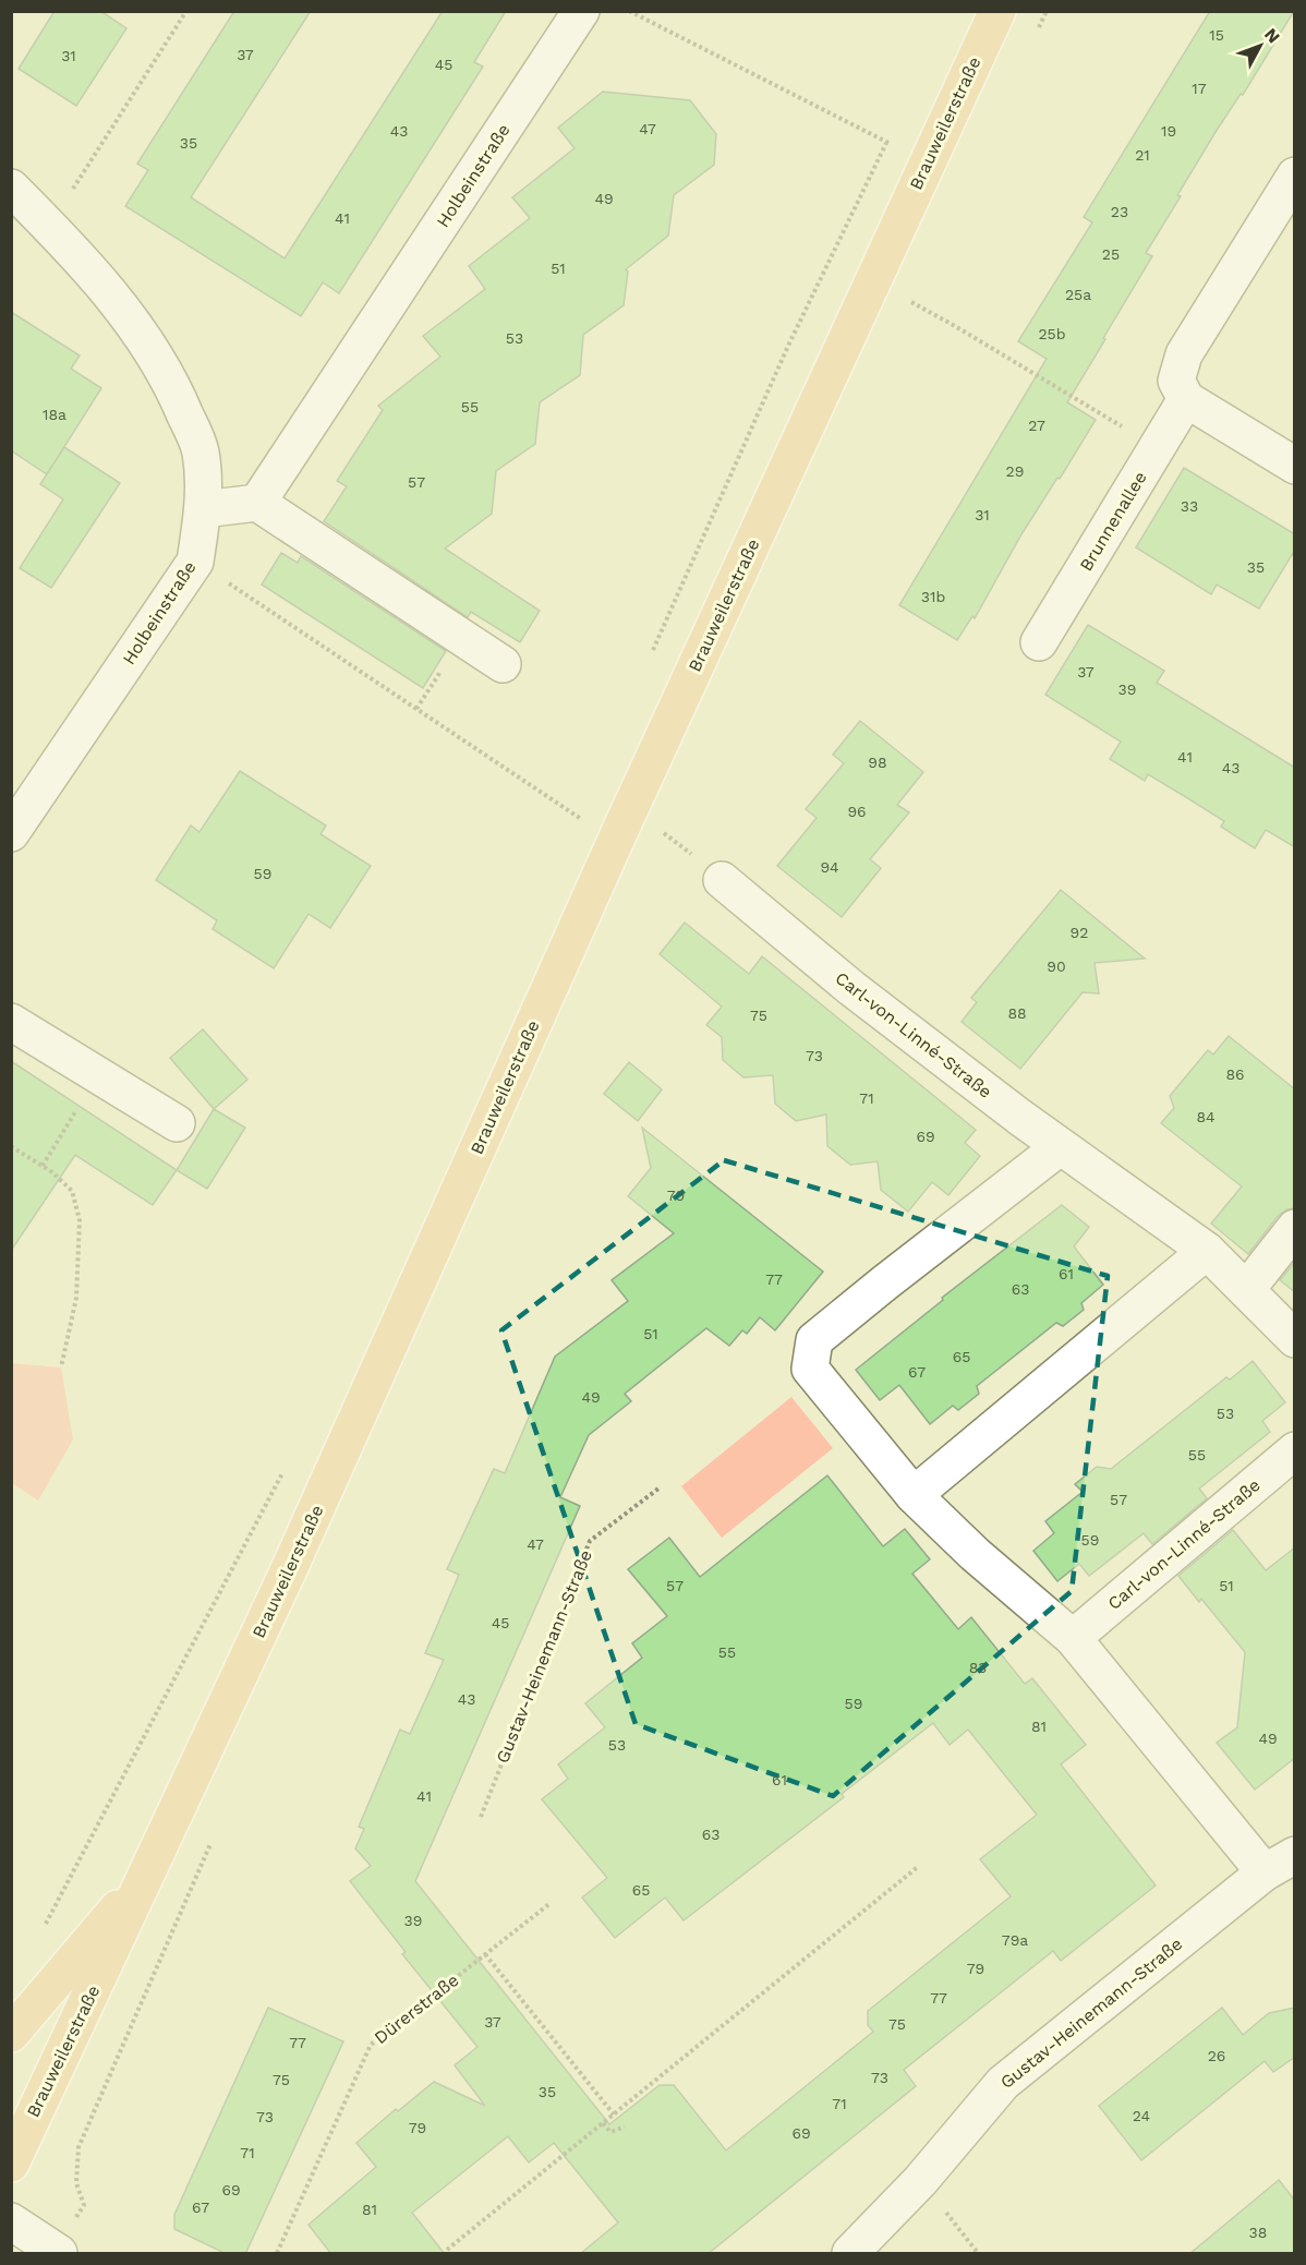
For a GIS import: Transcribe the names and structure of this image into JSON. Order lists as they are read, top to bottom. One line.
{"streets":{"main road":["Brauweilerstraße"],"street":["Holbeinstraße","Brunnenallee","Carl-von-Linné-Straße","Gustav-Heinemann-Straße"],"path":["Dürerstraße"]},"crossings":[["Carl-von-Linné-Straße","Gustav-Heinemann-Straße"]],"house_numbers":["15","37","31","45","17","47","43","19","35","21","49","23","41","25","51","25a","25b","53","55","18a","27","29","57","33","31","35","31b","37","39","41","98","43","96","94","59","92","90","88","75","73","86","71","84","69","79","61","77","63","51","65","67","49","53","55","57","59","47","57","51","45","55","83","43","59","81","49","53","61","41","63","65","39","79a","79","77","37","75","77","26","73","75","35","71","24","73","79","69","71","69","67","81","38"],"north":"top right"}
